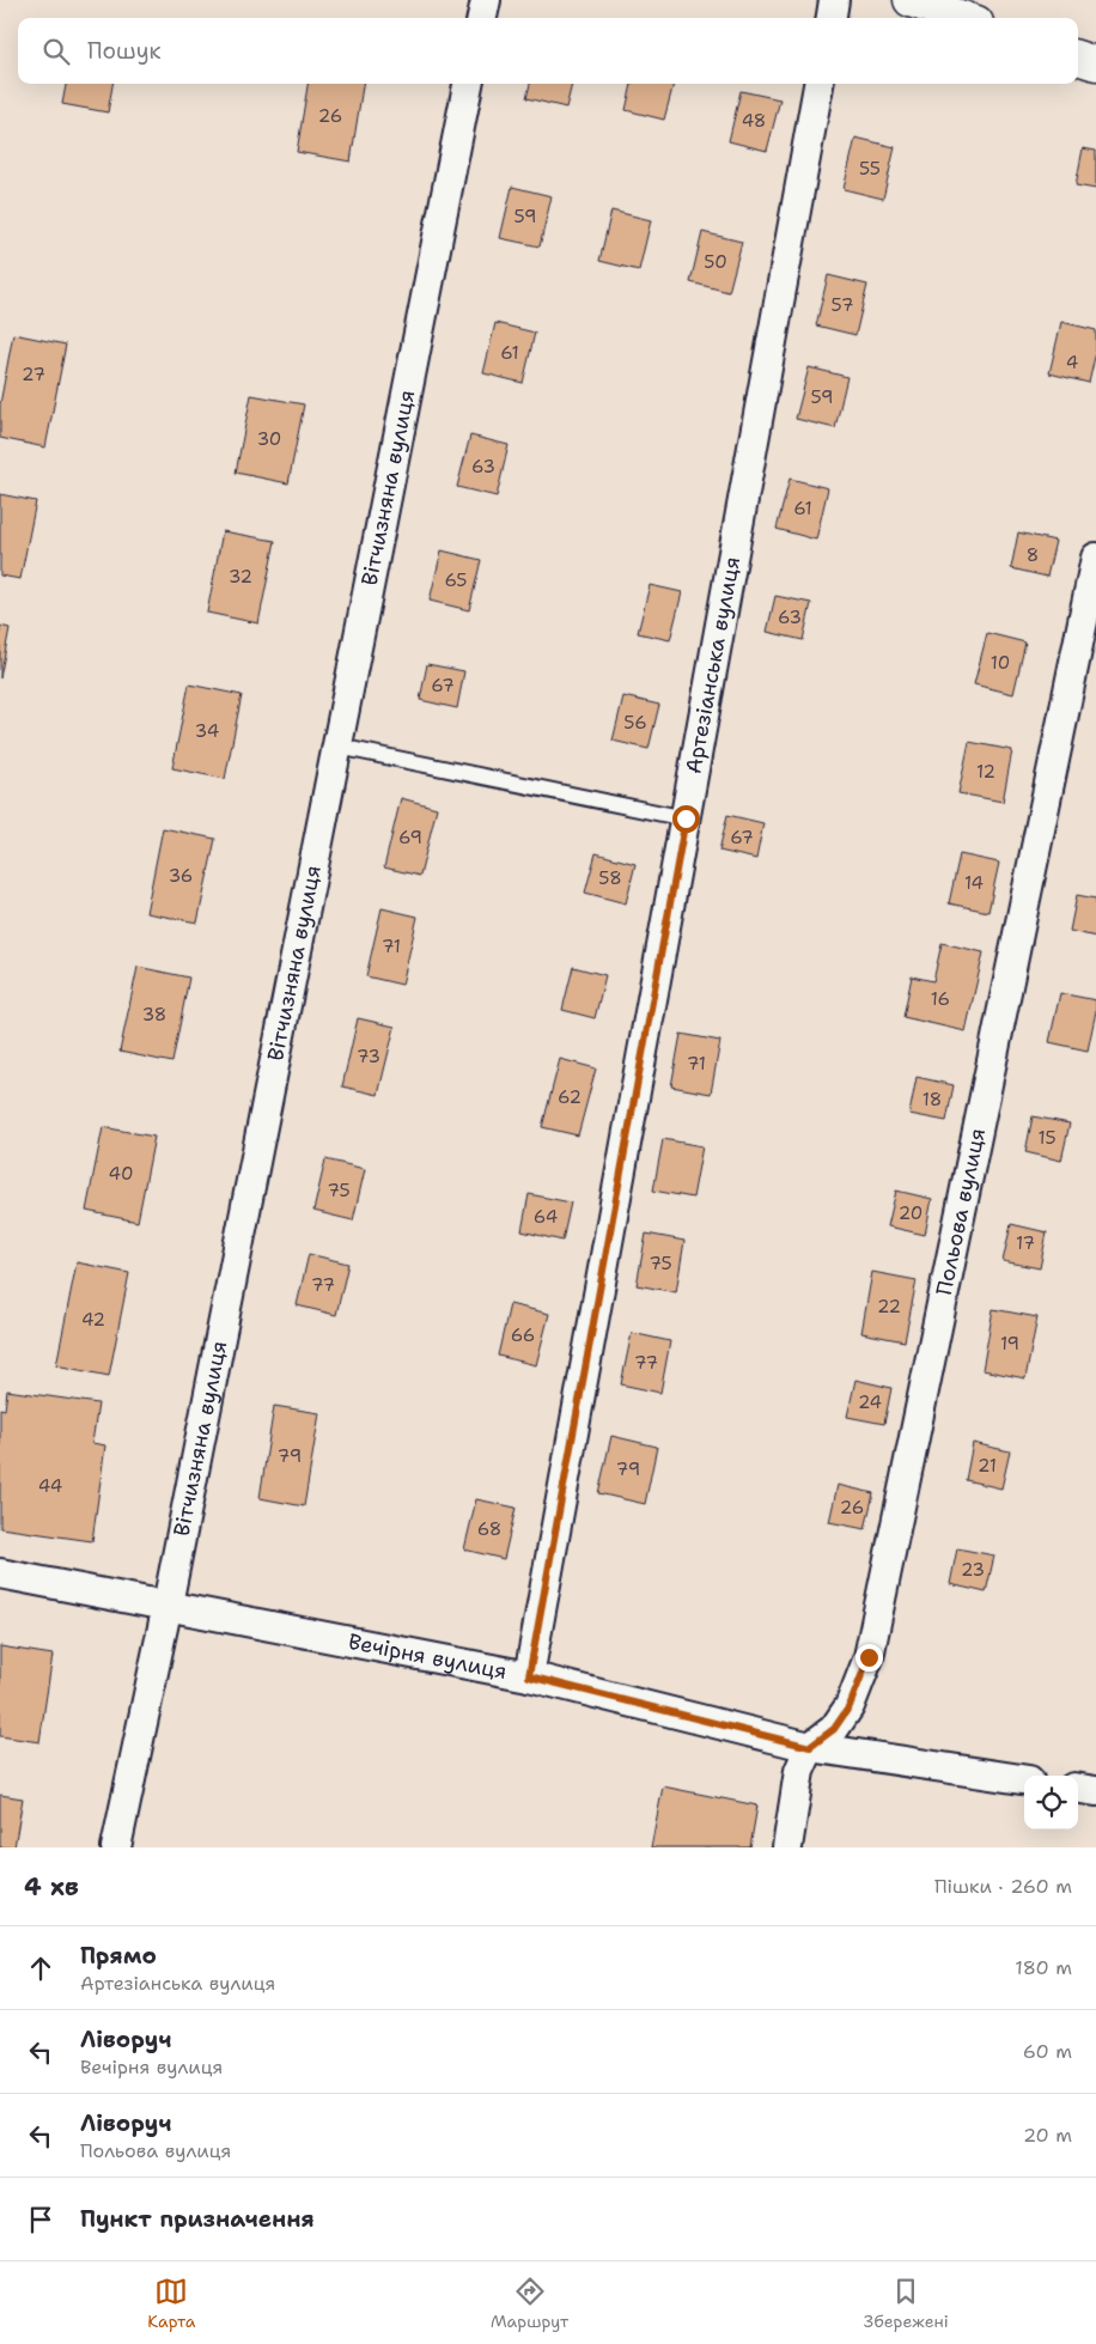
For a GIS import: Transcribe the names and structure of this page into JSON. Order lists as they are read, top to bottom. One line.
{"streets":{"street":["Вітчизняна вулиця","Артезіанська вулиця","Польова вулиця","Вечірня вулиця"]},"crossings":[["Вітчизняна вулиця","Вечірня вулиця"],["Артезіанська вулиця","Вечірня вулиця"],["Польова вулиця","Вечірня вулиця"]],"house_numbers":["26","48","55","59","50","57","61","4","27","59","30","63","61","8","32","65","63","10","67","56","34","12","69","67","36","58","14","71","16","38","73","71","62","18","15","40","75","20","64","17","75","77","22","42","66","19","77","24","79","21","79","44","26","68","23"],"page":{"search":"Пошук","heading":["4 хв","Пішки · 260 m"],"list":[["Прямо","Артезіанська вулиця","180 m"],["Ліворуч","Вечірня вулиця","60 m"],["Ліворуч","Польова вулиця","20 m"],"Пункт призначення"],"nav":["Карта","Маршрут","Збережені"]}}
